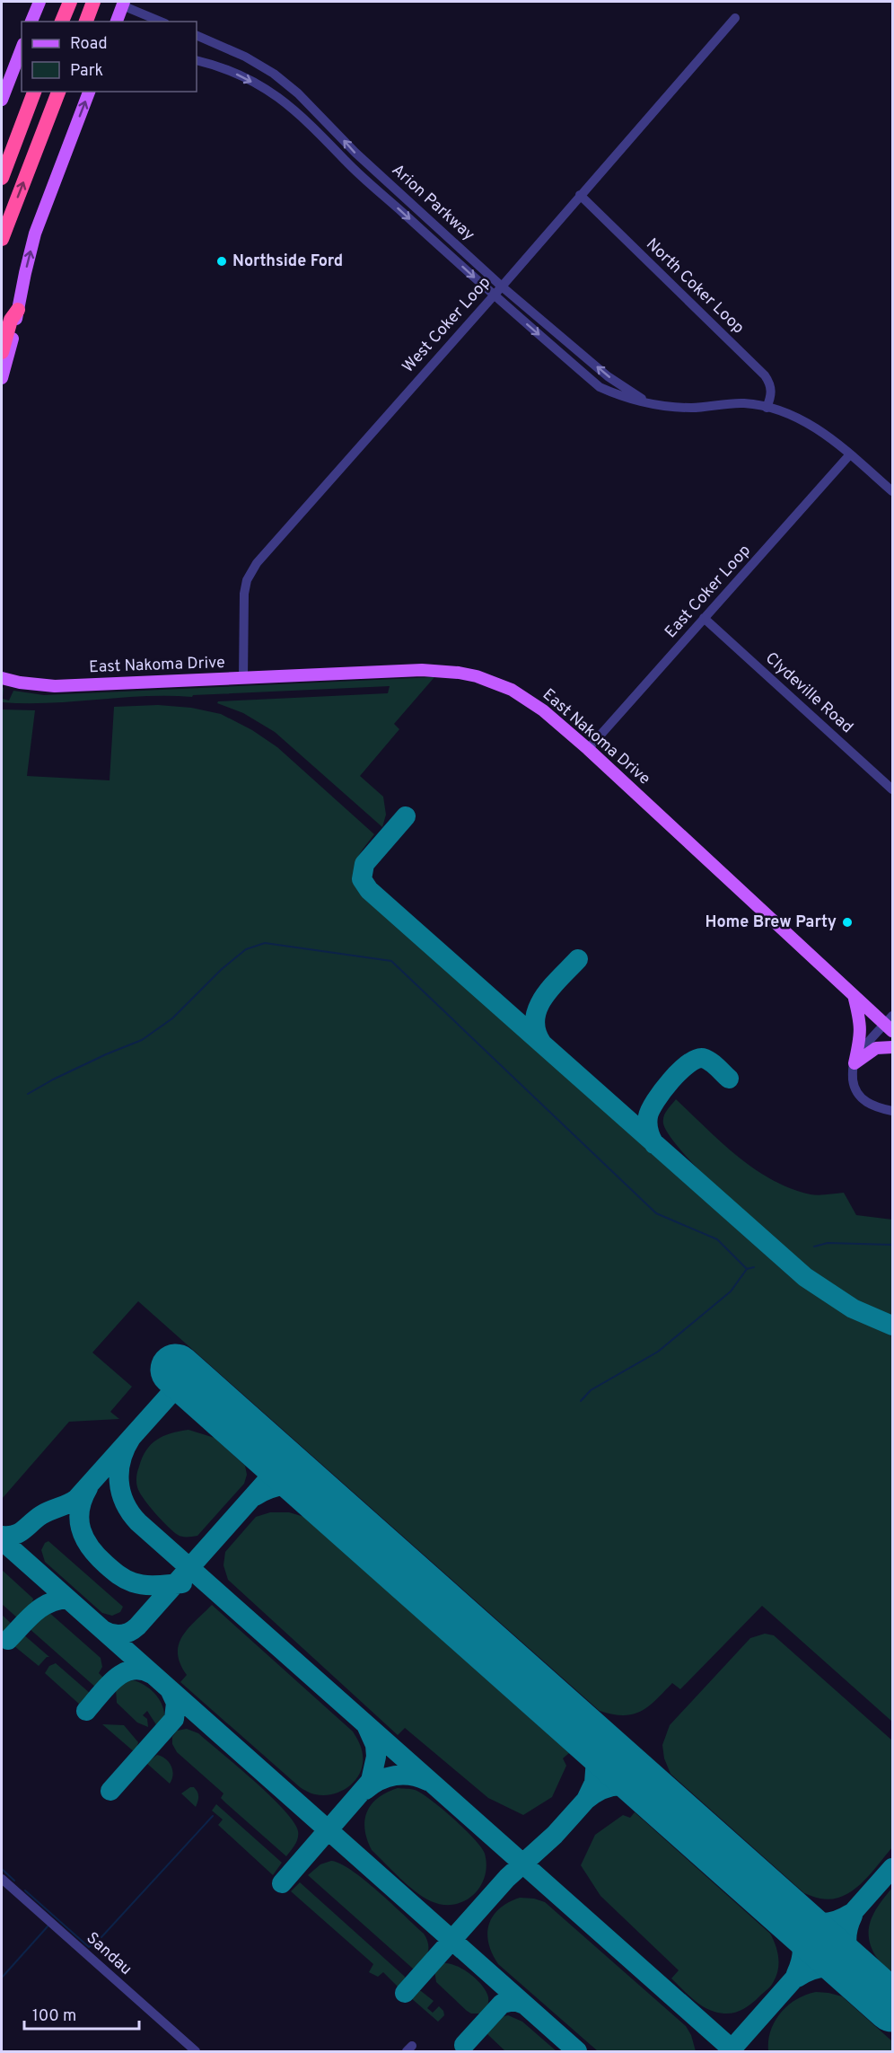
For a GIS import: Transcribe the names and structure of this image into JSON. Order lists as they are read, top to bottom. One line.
{"streets":{"main road":["East Nakoma Drive"],"street":["Arion Parkway","North Coker Loop","West Coker Loop","East Coker Loop","Clydeville Road","Sandau"]},"crossings":[["Arion Parkway","North Coker Loop"],["Arion Parkway","West Coker Loop"],["Arion Parkway","East Coker Loop"],["North Coker Loop","West Coker Loop"],["West Coker Loop","East Nakoma Drive"],["East Coker Loop","East Nakoma Drive"],["East Coker Loop","Clydeville Road"]],"places":["Northside Ford","Home Brew Party"],"legend":["Road","Park"],"scale_bar":"100 m"}
